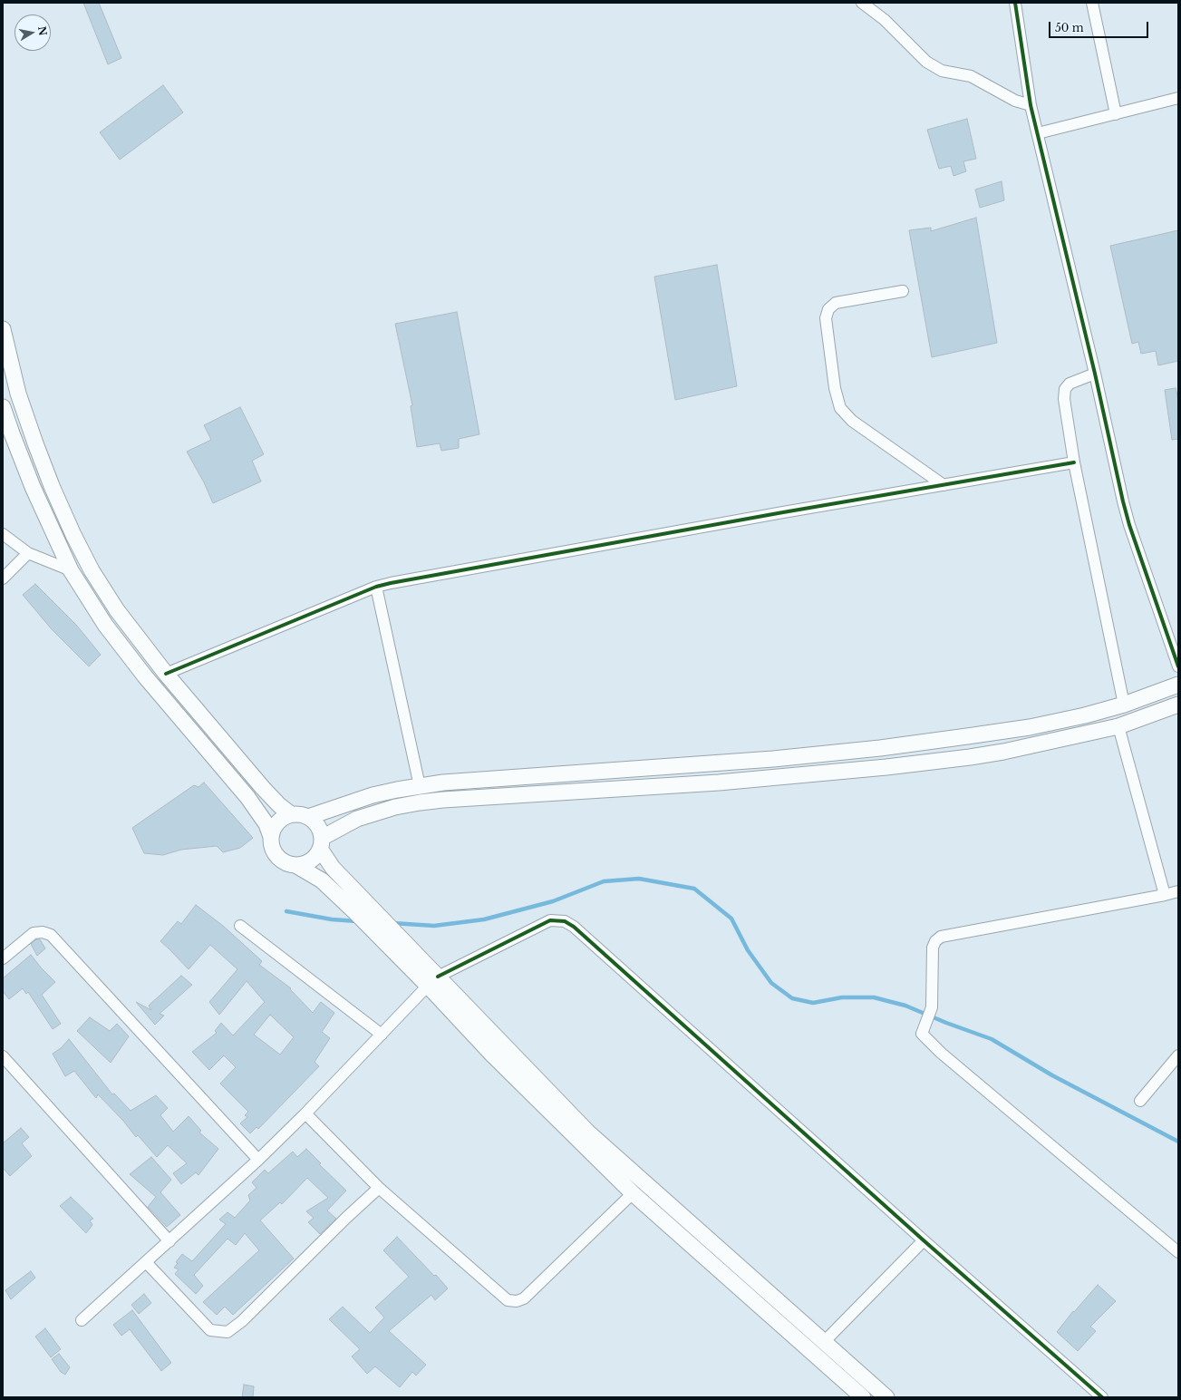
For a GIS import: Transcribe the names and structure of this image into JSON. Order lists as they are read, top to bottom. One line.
{"scale_bar":"50 m","north":"right"}
